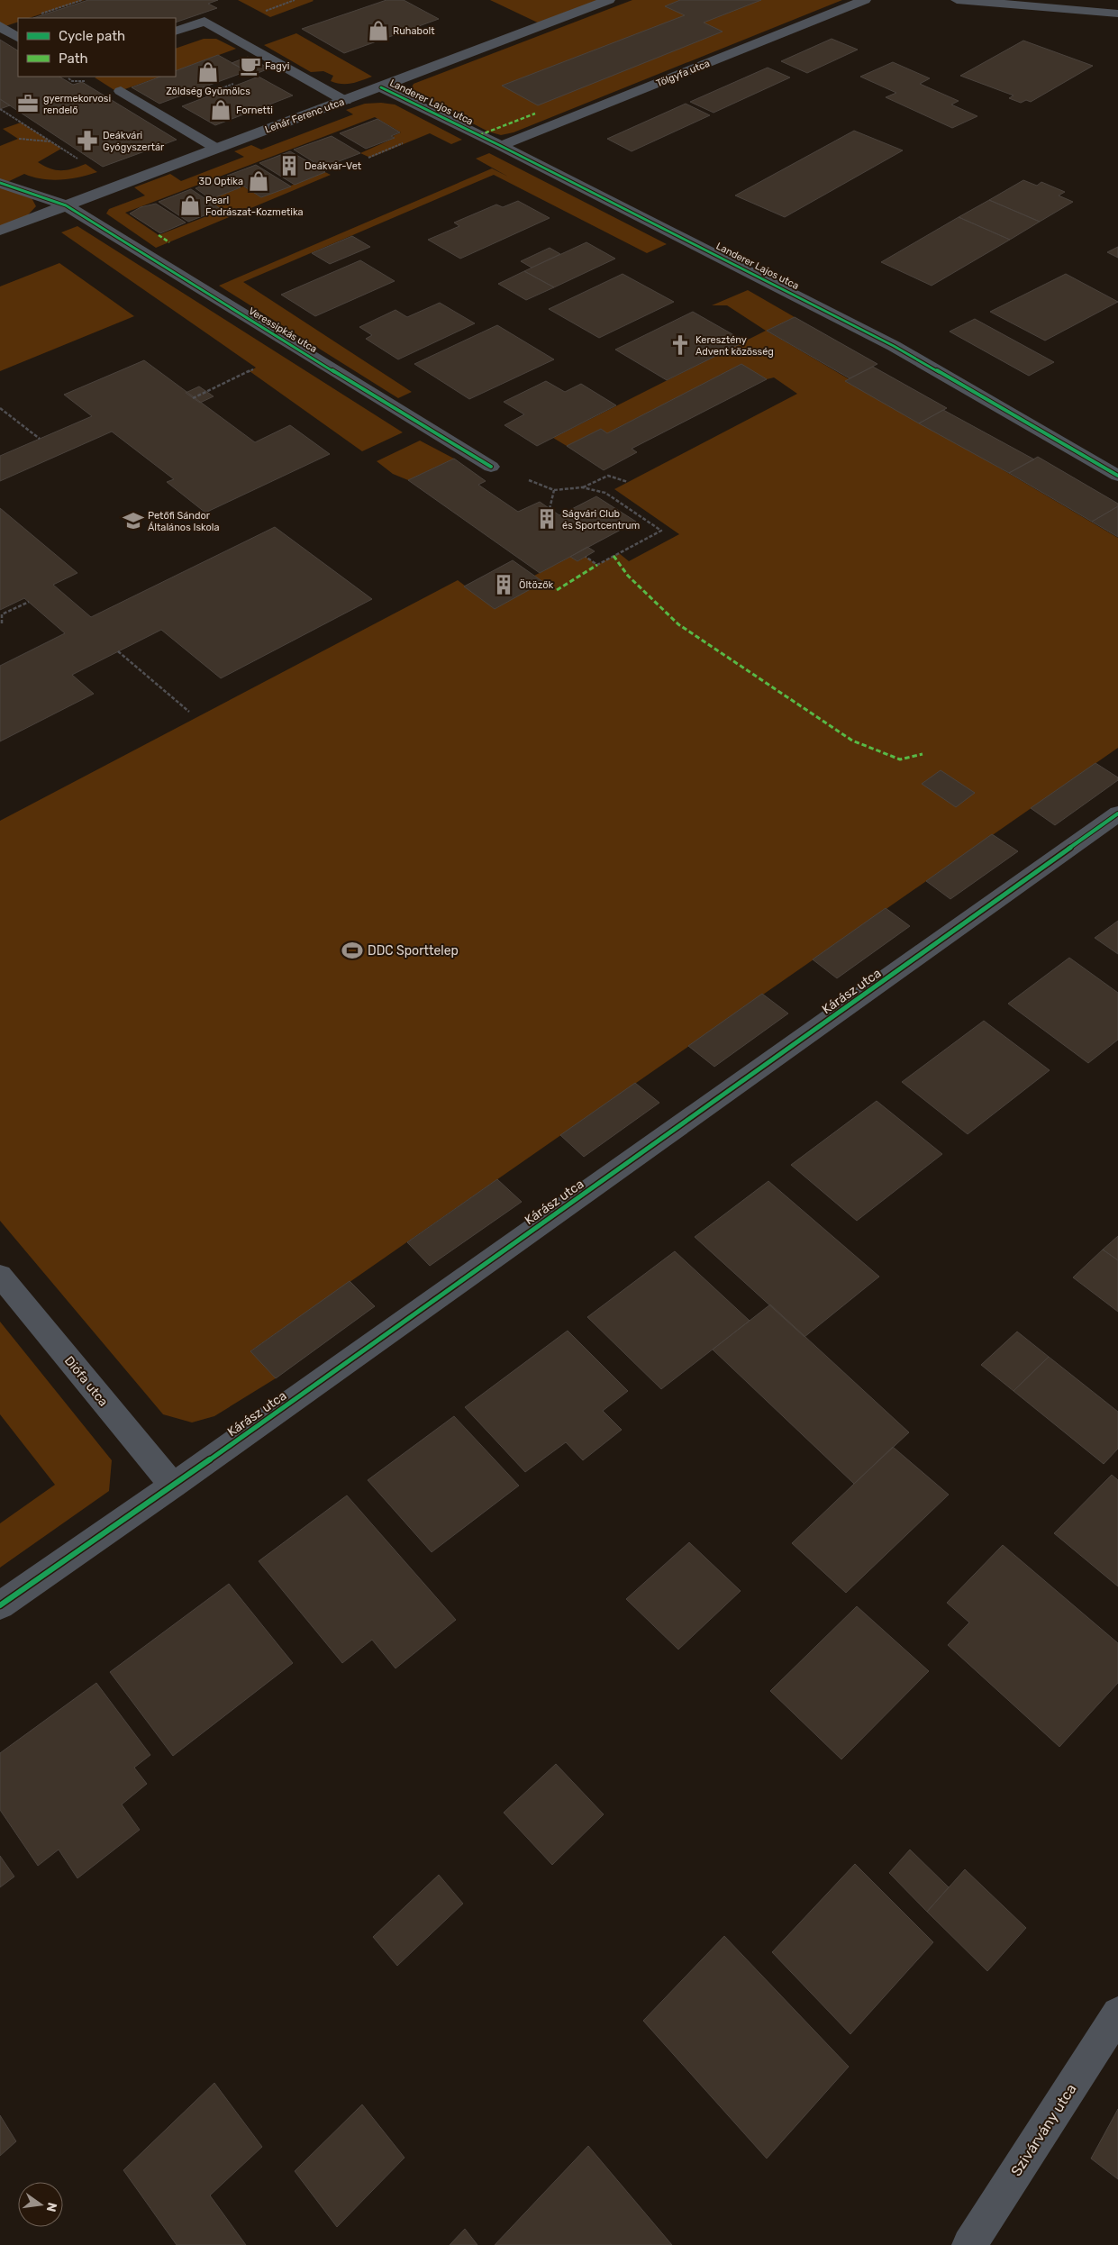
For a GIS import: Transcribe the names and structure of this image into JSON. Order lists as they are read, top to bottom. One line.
{"streets":{"street":["Tölgyfa utca","Landerer Lajos utca","Lehár Ferenc utca","Veressipkás utca","Kárász utca","Diófa utca","Szivárvány utca"]},"crossings":[["Tölgyfa utca","Landerer Lajos utca"],["Landerer Lajos utca","Lehár Ferenc utca"],["Lehár Ferenc utca","Veressipkás utca"],["Kárász utca","Diófa utca"]],"places":{"shop":["Ruhabolt","Zöldség Gyümölcs","Fornetti","3D Optika","Pearl Fodrászat-Kozmetika"],"cafe":["Fagyi"],"office":["gyermekorvosi rendelő"],"pharmacy":["Deákvári Gyógyszertár"],"building":["Deákvár-Vet","Ságvári Club és Sportcentrum","Öltözők"],"church":["Keresztény Advent közösség"],"school or university":["Petőfi Sándor Általános Iskola"],"sports":["DDC Sporttelep"]},"legend":["Cycle path","Path"],"north":"right"}
